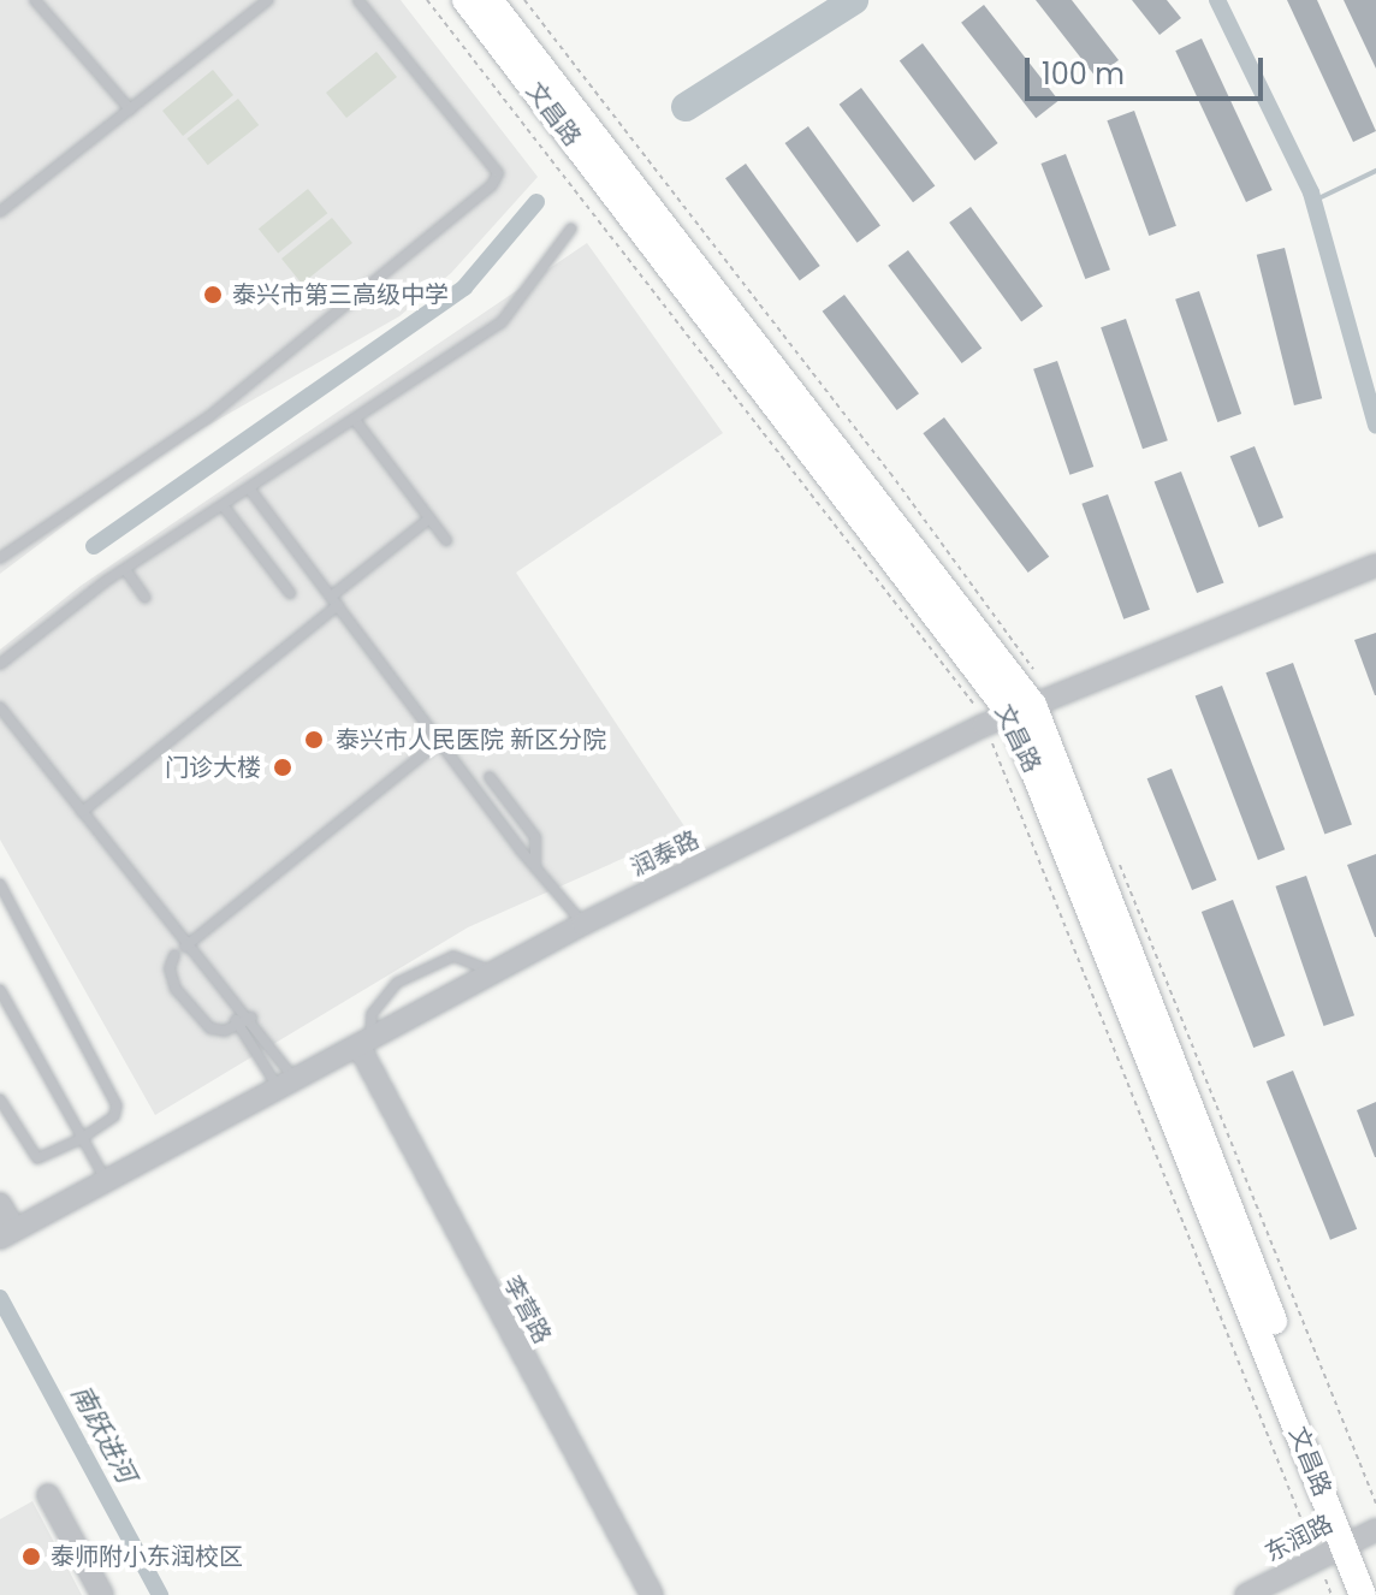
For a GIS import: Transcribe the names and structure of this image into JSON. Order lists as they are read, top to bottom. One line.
{"streets":{"main road":["文昌路"],"street":["润泰路","李营路","东润路"]},"crossings":[["文昌路","润泰路"],["文昌路","东润路"],["润泰路","李营路"]],"water":["南跃进河"],"places":["泰兴市第三高级中学","泰兴市人民医院 新区分院","门诊大楼","泰师附小东润校区"],"scale_bar":"100 m"}
